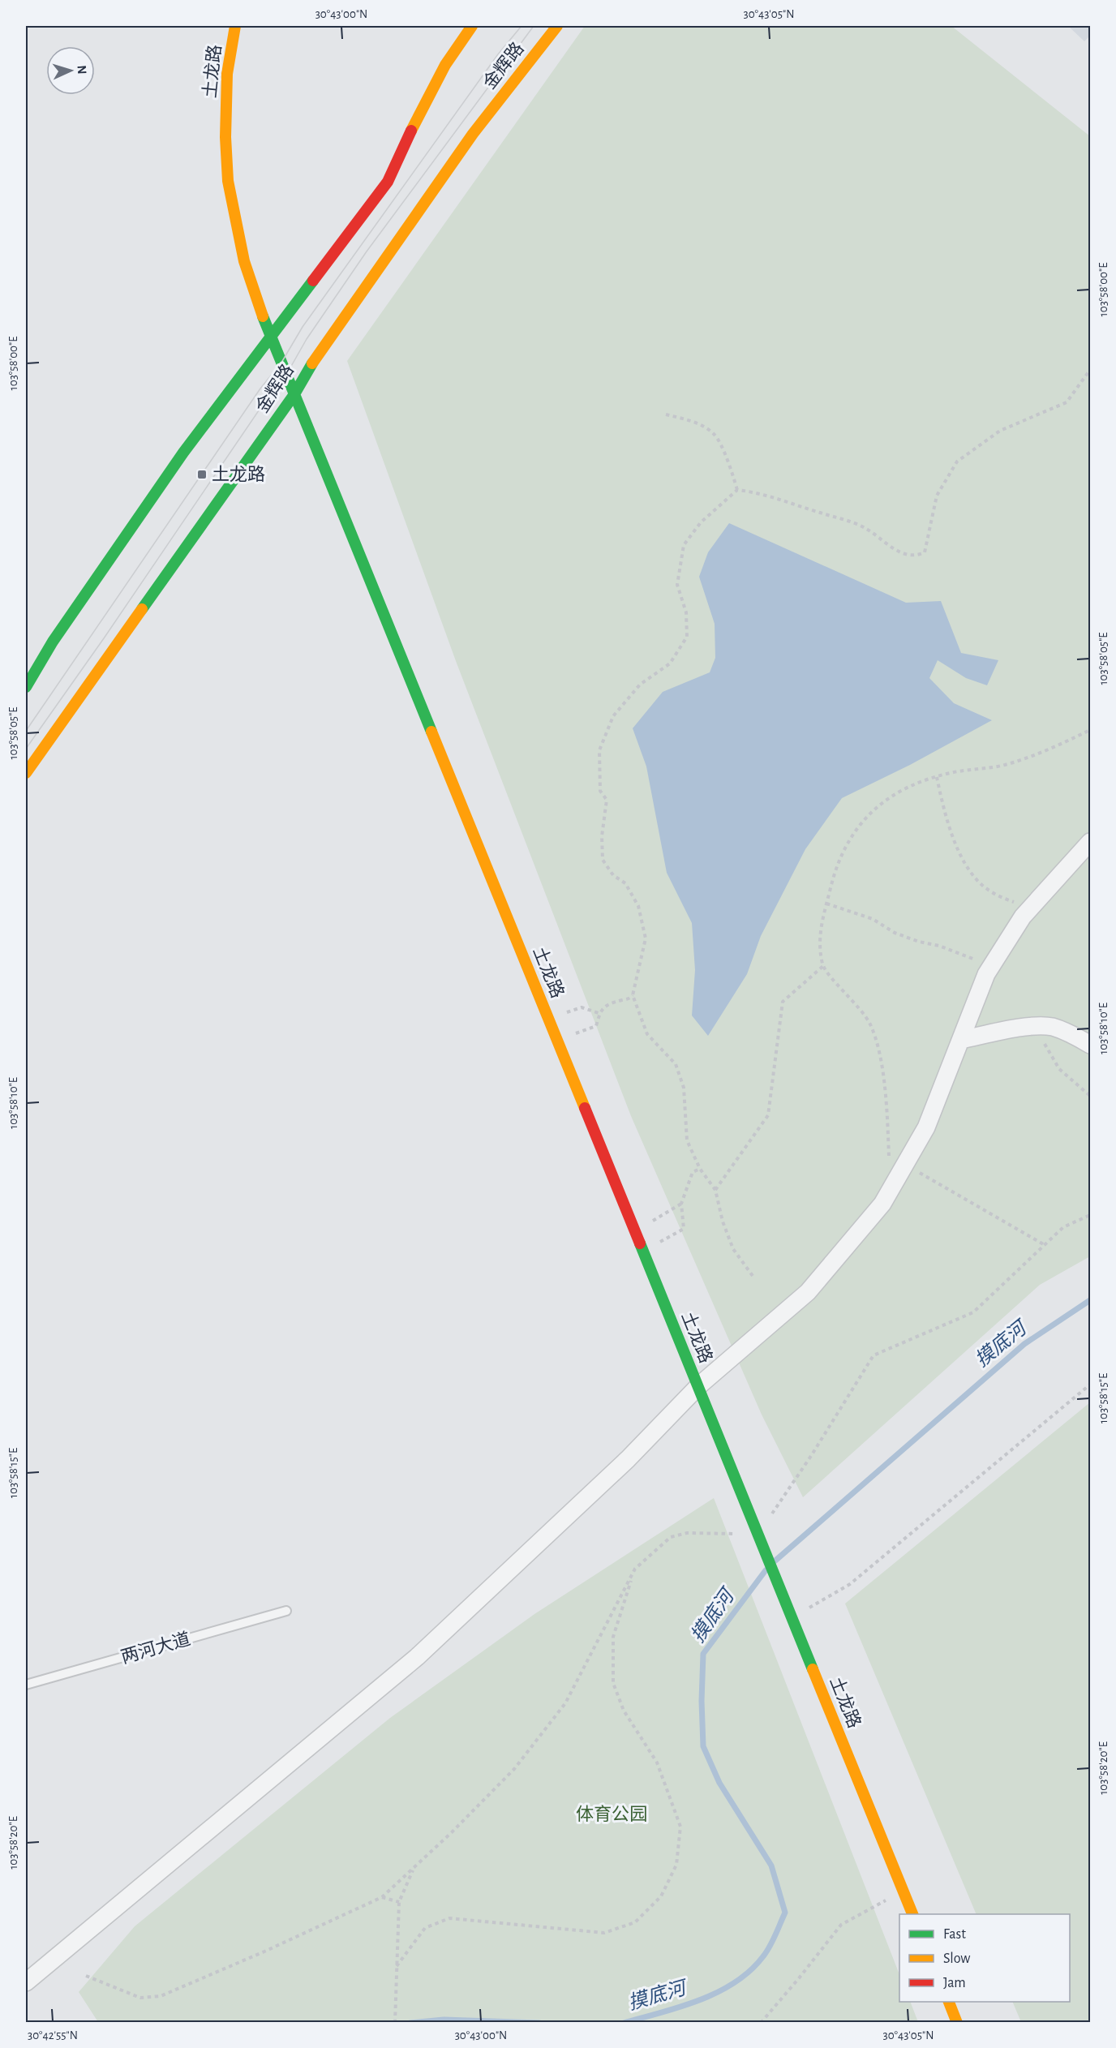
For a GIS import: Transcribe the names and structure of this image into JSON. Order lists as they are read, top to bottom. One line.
{"streets":{"street":["金辉路","土龙路"],"lane":["两河大道"]},"crossings":[["金辉路","土龙路"]],"water":["摸底河"],"parks":["体育公园"],"places":{"transit":["土龙路"]},"legend":["Fast","Slow","Jam"],"north":"right","coordinates":["30°43'00\"N","30°43'05\"N","103°58'00\"E","103°58'05\"E","103°58'10\"E","103°58'15\"E","103°58'20\"E","30°42'55\"N"]}
